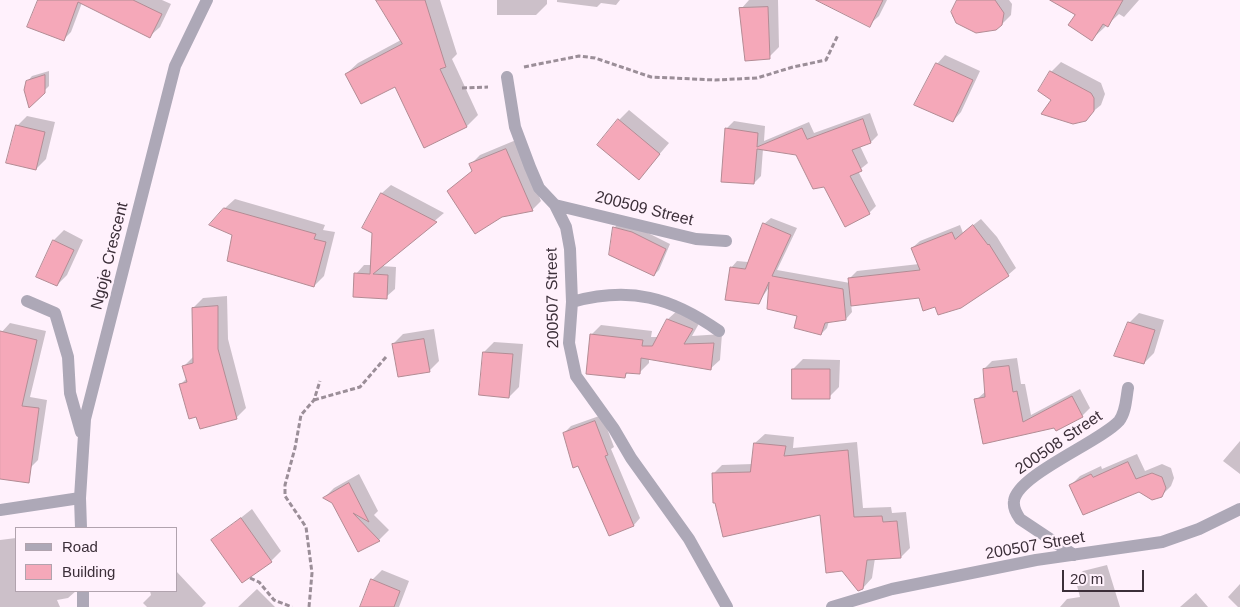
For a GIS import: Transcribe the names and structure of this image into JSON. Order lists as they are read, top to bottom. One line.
{"streets":{"street":["200509 Street","Ngoje Crescent","200507 Street","200508 Street"]},"crossings":[["200509 Street","200507 Street"],["200507 Street","200508 Street"]],"legend":["Road","Building"],"scale_bar":"20 m"}
